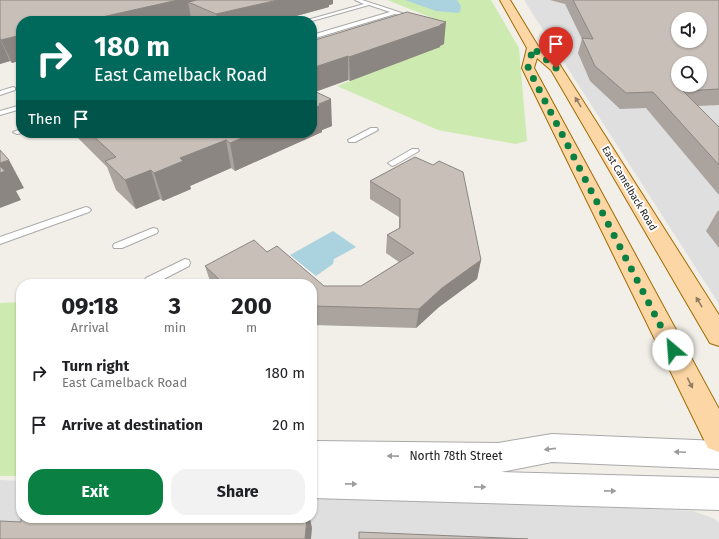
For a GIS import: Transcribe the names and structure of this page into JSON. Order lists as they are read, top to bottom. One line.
{"streets":{"main road":["East Camelback Road"],"street":["North 78th Street"]},"page":{"turn":["180 m","East Camelback Road"],"then":"Then","eta":["09:18","Arrival","3","min","200","m"],"list":[{"name":"Turn right","note":"East Camelback Road","value":"180 m"},{"name":"Arrive at destination","value":"20 m"}],"buttons":["Exit","Share"]}}
